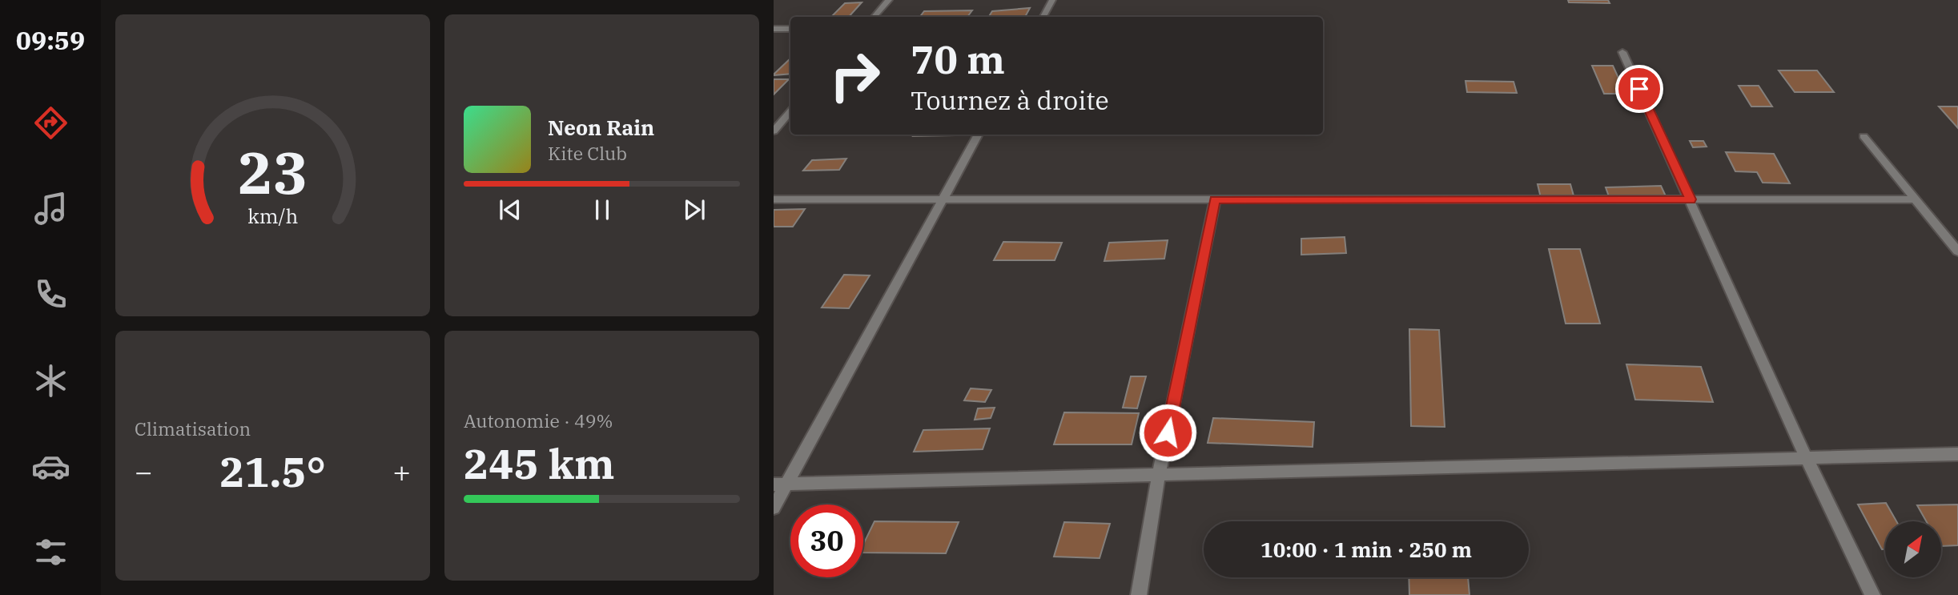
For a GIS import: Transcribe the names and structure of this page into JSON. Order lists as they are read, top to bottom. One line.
{"north":"top right","page":{"tabs":"09:59","turn":["70 m","Tournez à droite"],"song":["Neon Rain","Kite Club"],"tile":["Climatisation",["Autonomie · 49%","245 km"]],"heat":["−","21.5°","+"],"limit":"30","trip":"10:00 · 1 min · 250 m","gauge":["23","km/h"]}}
